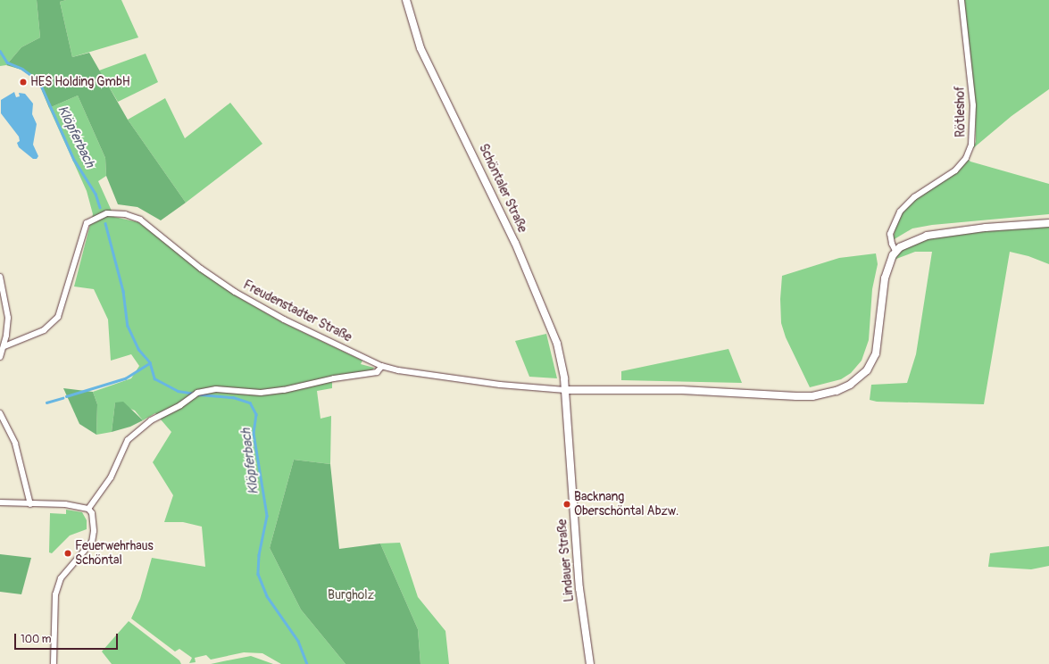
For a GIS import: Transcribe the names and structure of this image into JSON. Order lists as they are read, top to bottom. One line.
{"streets":{"street":["Rötleshof","Schöntaler Straße","Freudenstadter Straße","Lindauer Straße"]},"crossings":[["Schöntaler Straße","Freudenstadter Straße"],["Schöntaler Straße","Lindauer Straße"],["Freudenstadter Straße","Lindauer Straße"]],"water":["Klöpferbach"],"parks":["Burgholz"],"places":["HES Holding GmbH","Backnang Oberschöntal Abzw.","Feuerwehrhaus Schöntal"],"scale_bar":"100 m"}
